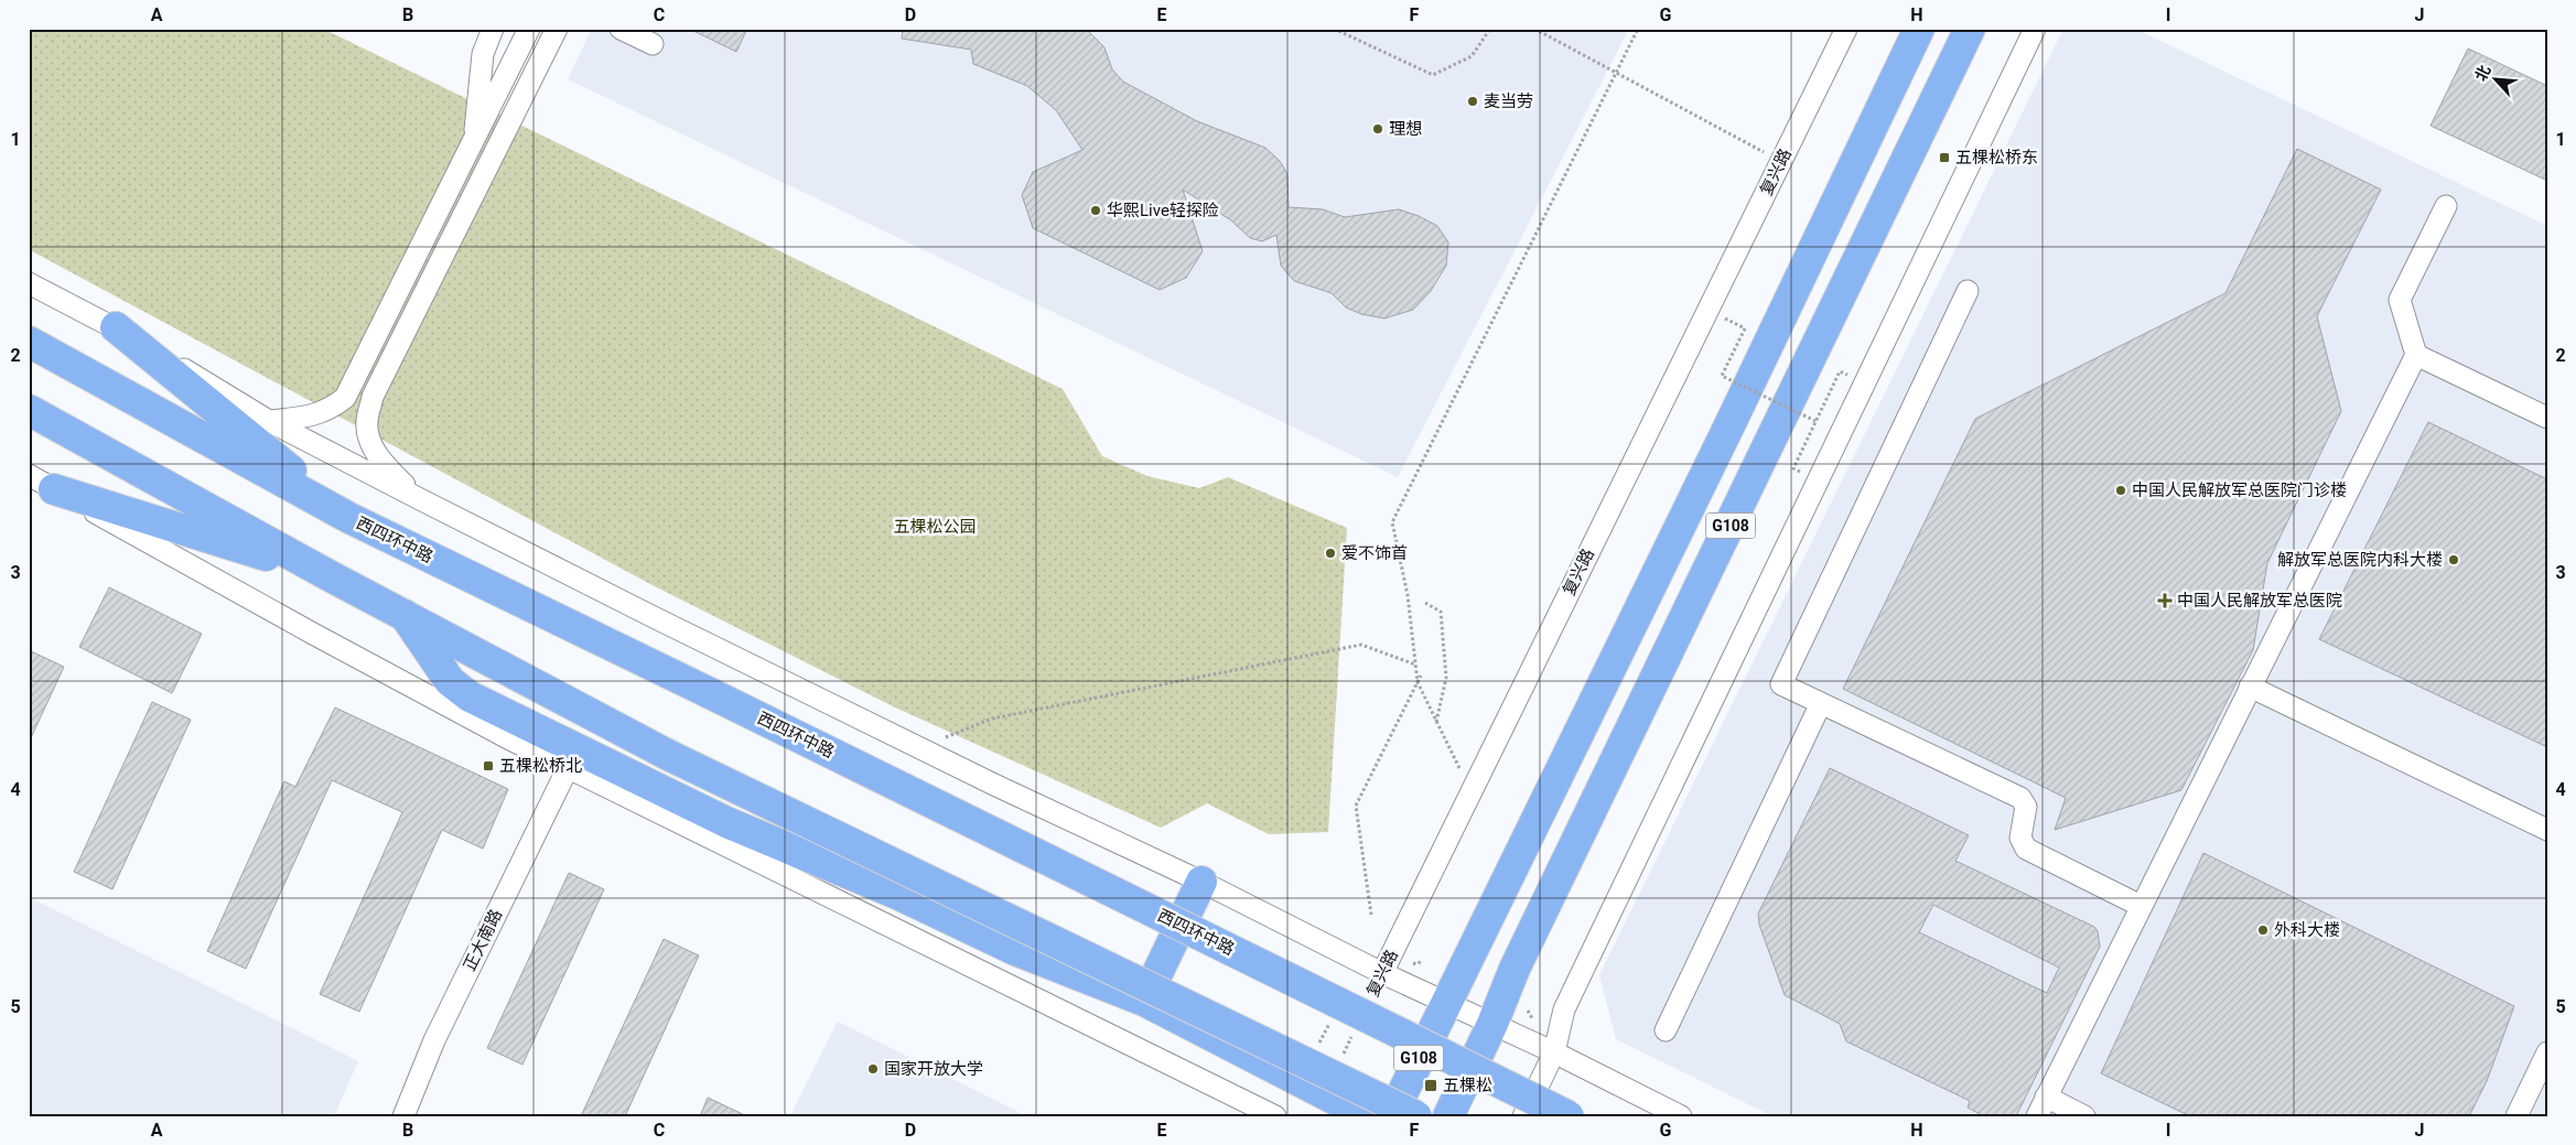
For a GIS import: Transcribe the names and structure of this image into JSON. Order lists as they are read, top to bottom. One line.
{"streets":{"highway":["G108","西四环中路"],"street":["复兴路","正大南路"]},"parks":["五棵松公园"],"places":{"other":["麦当劳","理想","华熙Live轻探险","中国人民解放军总医院门诊楼","爱不饰首","解放军总医院内科大楼","外科大楼","国家开放大学"],"transit":["五棵松桥东","五棵松桥北","五棵松"],"health":["中国人民解放军总医院"]},"north":"top left","grid":{"columns":["A","B","C","D","E","F","G","H","I","J"],"rows":["1","2","3","4","5"]}}
